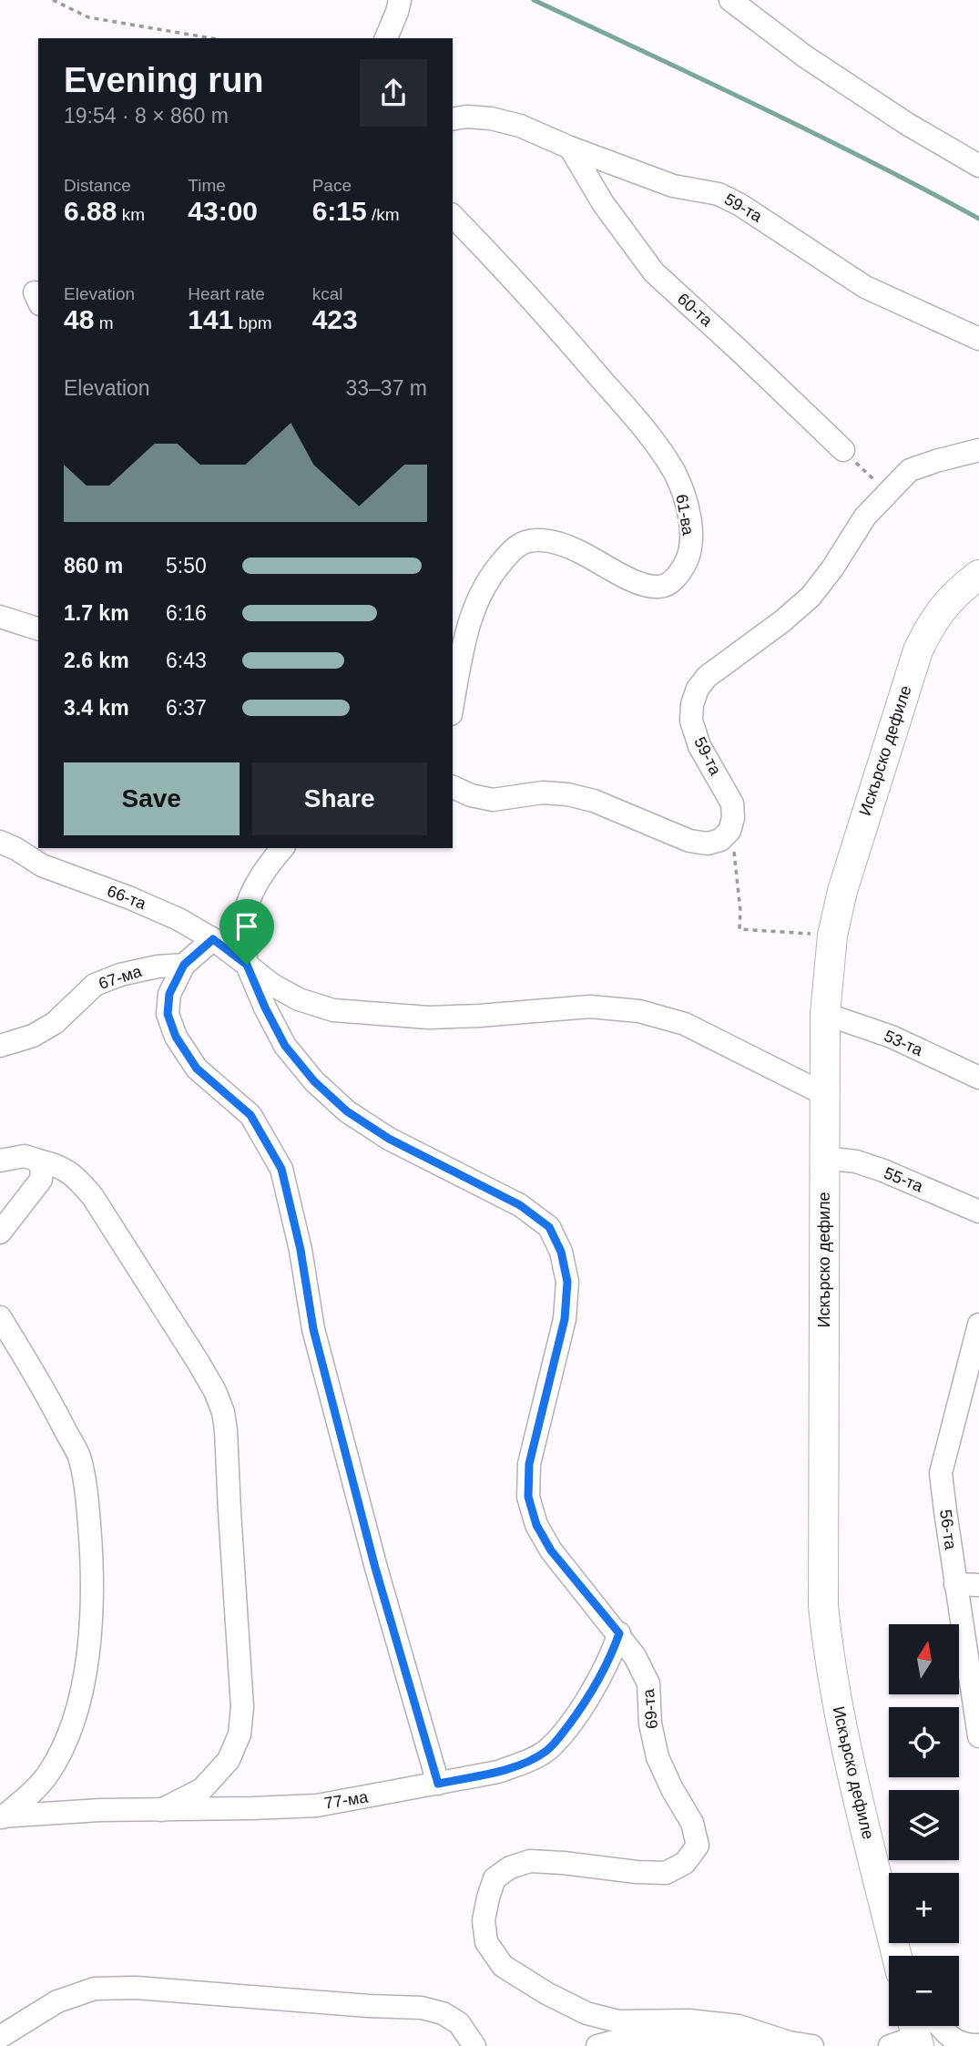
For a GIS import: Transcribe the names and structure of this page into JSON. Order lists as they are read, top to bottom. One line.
{"streets":{"main road":["Искърско дефиле"],"street":["59-та","60-та","61-ва","66-та","67-ма","53-та","55-та","56-та","69-та","77-ма"]},"crossings":[["59-та","60-та"],["Искърско дефиле","53-та"],["Искърско дефиле","55-та"],["66-та","69-та"],["69-та","77-ма"]],"north":"top","page":{"heading":["Evening run","19:54 · 8 × 860 m"],"stats":[["Distance","6.88 km"],["Time","43:00"],["Pace","6:15 /km"],["Elevation","48 m"],["Heart rate","141 bpm"],["kcal","423"]],"chart":["Elevation","33–37 m"],"list":[{"name":"860 m","note":"5:50"},{"name":"1.7 km","note":"6:16"},{"name":"2.6 km","note":"6:43"},{"name":"3.4 km","note":"6:37"}],"buttons":["Save","Share"],"map_buttons":["+","−"]}}
